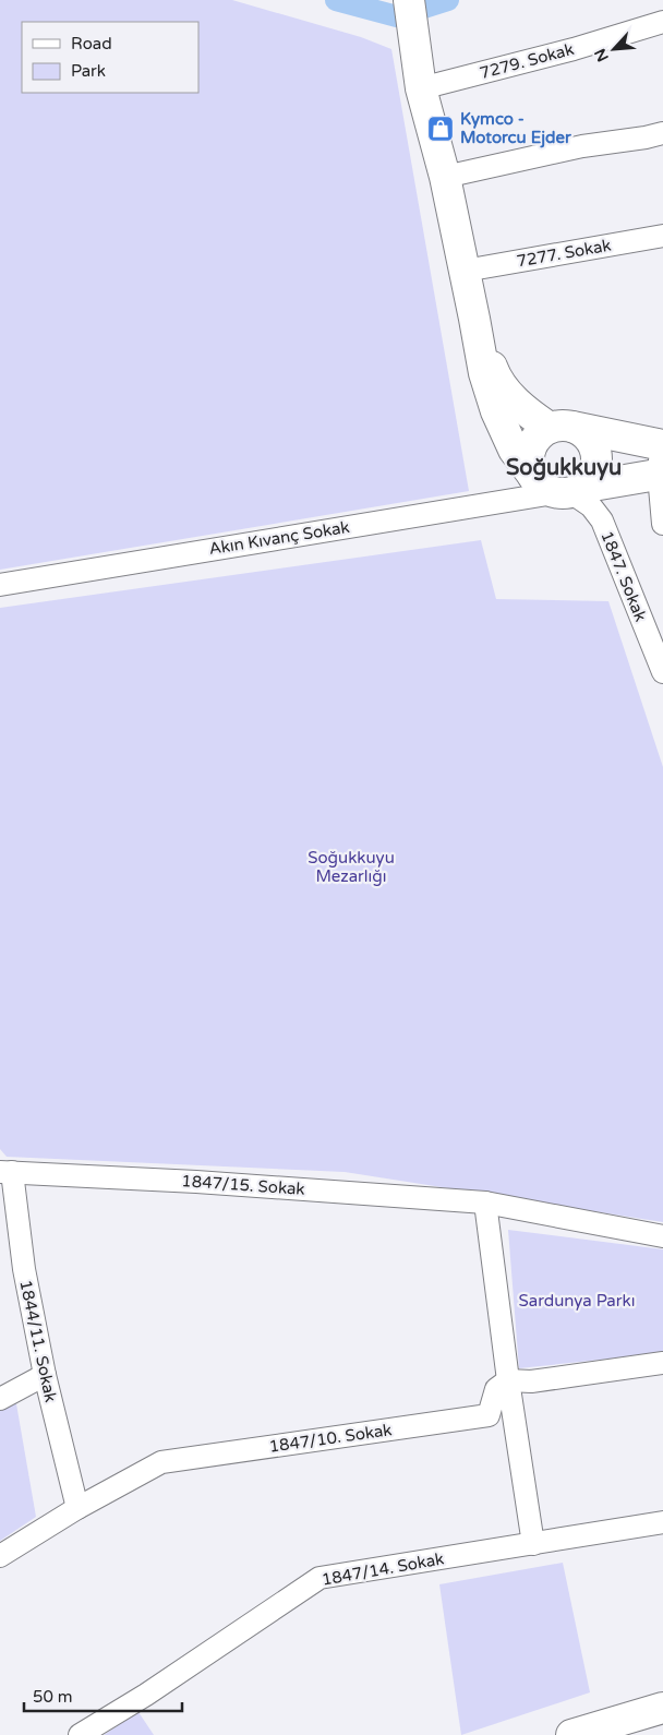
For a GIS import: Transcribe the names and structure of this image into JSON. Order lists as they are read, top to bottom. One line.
{"streets":{"street":["7279. Sokak","7277. Sokak","Akın Kıvanç Sokak","1847. Sokak","1847/15. Sokak","1844/11. Sokak","1847/10. Sokak","1847/14. Sokak"]},"crossings":[["Akın Kıvanç Sokak","1847. Sokak"],["1847/15. Sokak","1844/11. Sokak"],["1844/11. Sokak","1847/10. Sokak"]],"districts":["Soğukkuyu"],"parks":["Soğukkuyu Mezarlığı","Sardunya Parkı"],"places":{"shop":["Kymco - Motorcu Ejder"]},"legend":["Road","Park"],"scale_bar":"50 m","north":"bottom left"}
